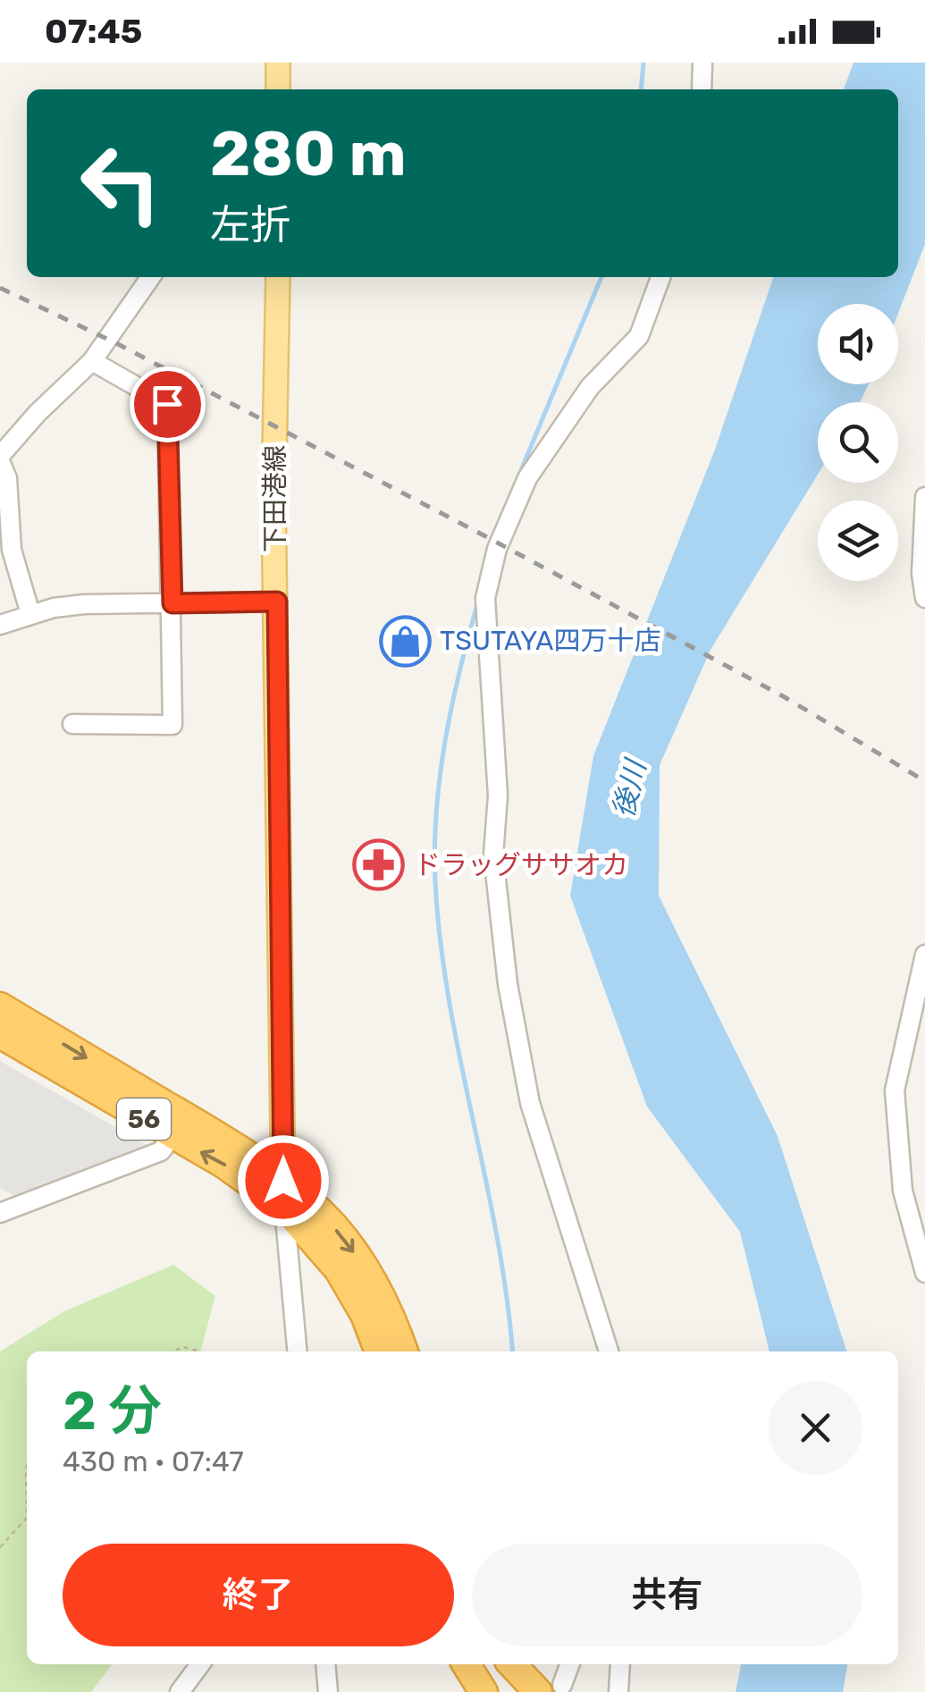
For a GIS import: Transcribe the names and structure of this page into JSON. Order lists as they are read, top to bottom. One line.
{"streets":{"highway":["56"],"main road":["下田港線"]},"crossings":[["下田港線","56"]],"water":["後川"],"places":{"shop":["TSUTAYA四万十店"],"pharmacy":["ドラッグササオカ"]},"page":{"status":"07:45","turn":["280 m","左折"],"heading":["2 分","430 m · 07:47"],"buttons":["終了","共有"]}}
